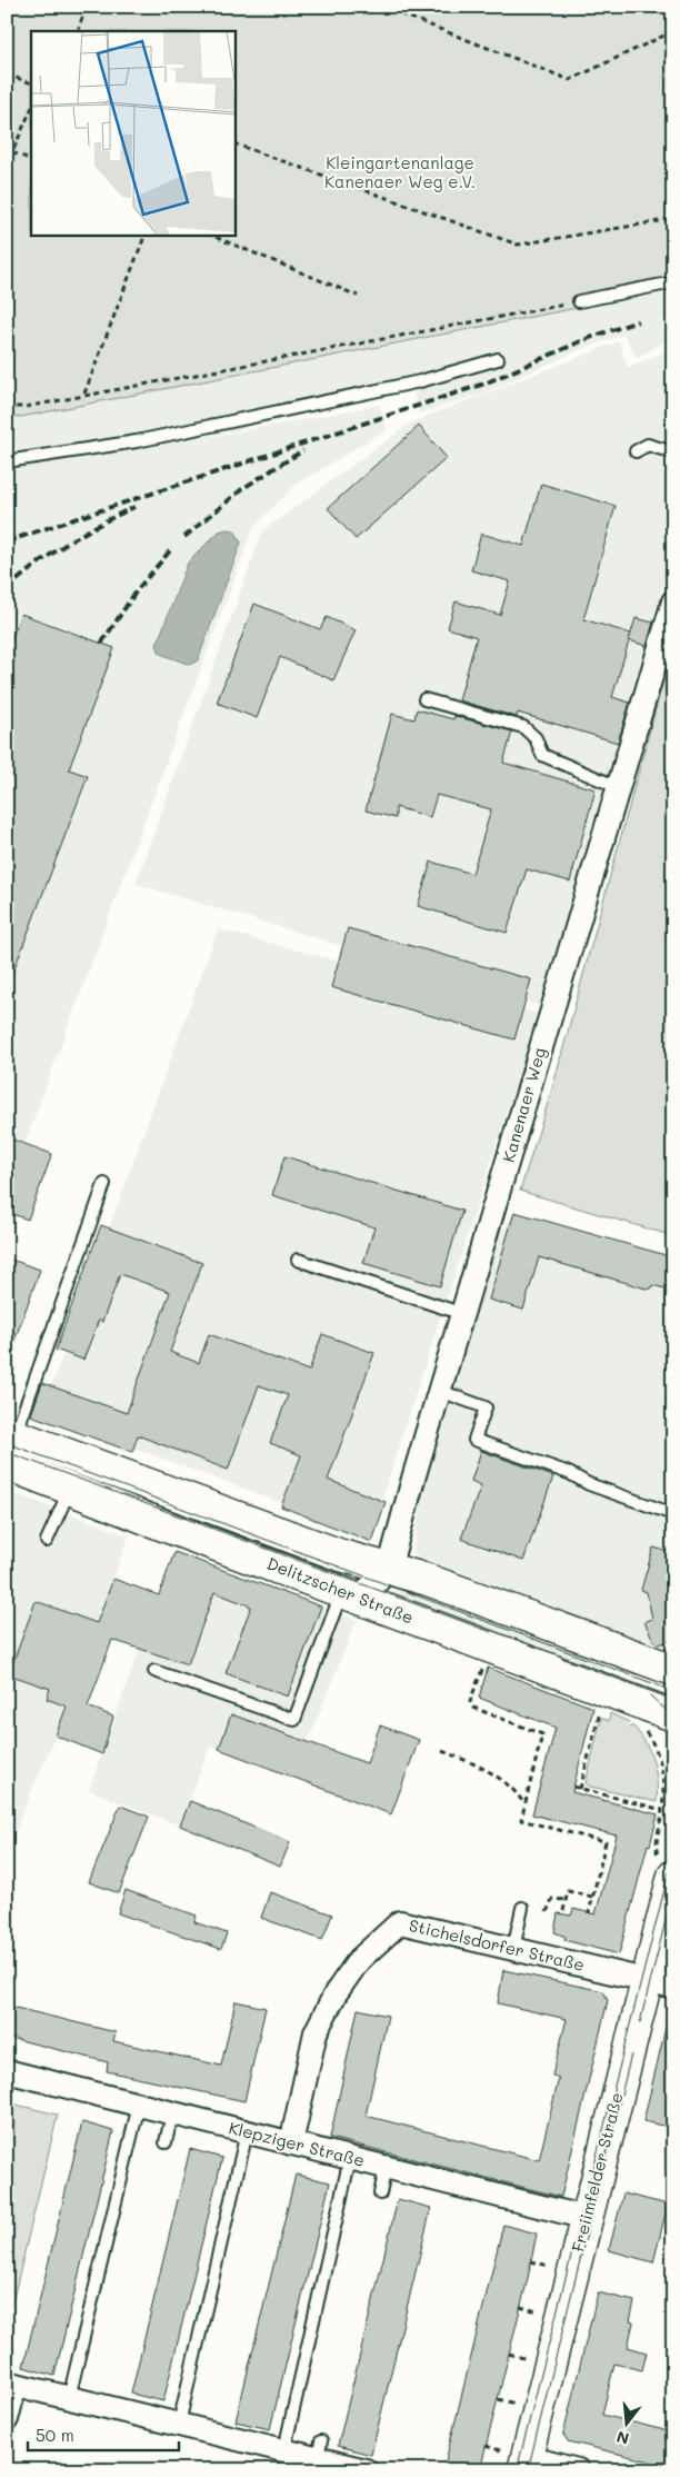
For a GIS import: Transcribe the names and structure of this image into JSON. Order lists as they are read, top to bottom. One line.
{"streets":{"main road":["Delitzscher Straße","Freiimfelder Straße"],"street":["Kanenaer Weg","Stichelsdorfer Straße","Klepziger Straße"]},"crossings":[["Kanenaer Weg","Delitzscher Straße"],["Stichelsdorfer Straße","Klepziger Straße"],["Stichelsdorfer Straße","Freiimfelder Straße"],["Klepziger Straße","Freiimfelder Straße"]],"parks":["Kleingartenanlage Kanenaer Weg e.V."],"scale_bar":"50 m","north":"bottom"}
